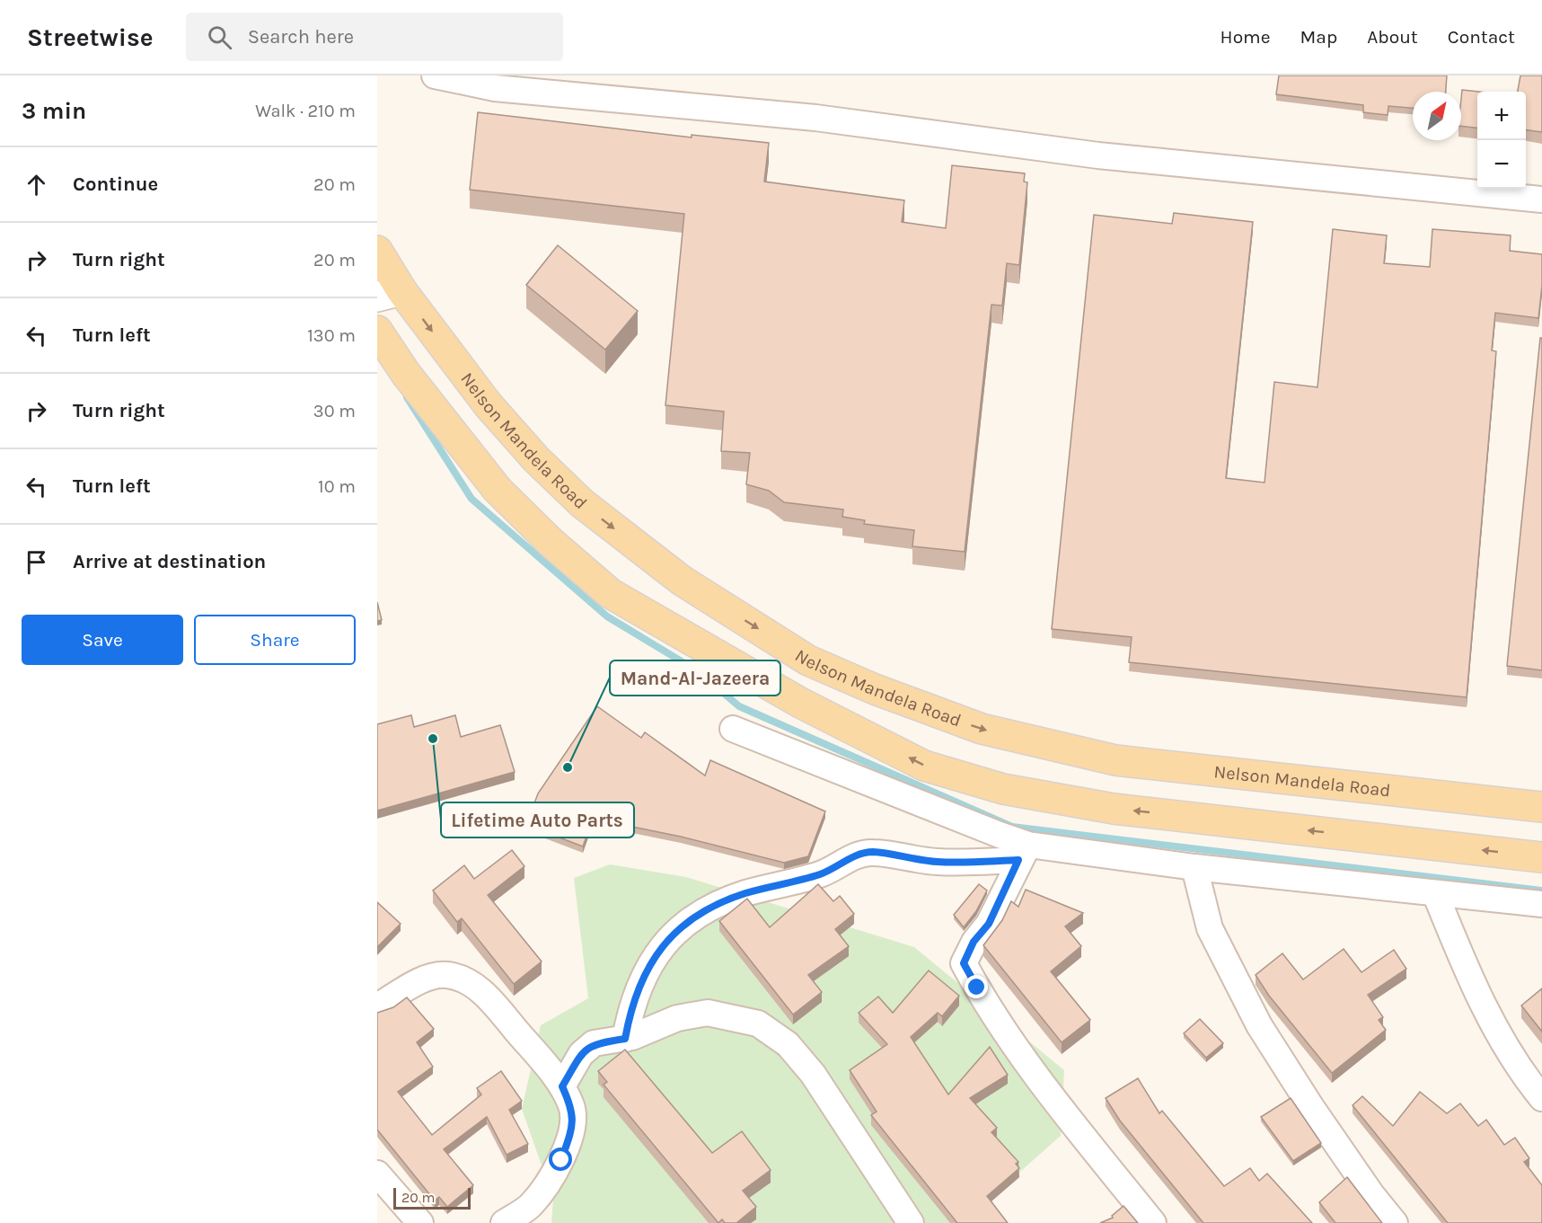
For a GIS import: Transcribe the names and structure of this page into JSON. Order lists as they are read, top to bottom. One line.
{"streets":{"main road":["Nelson Mandela Road"]},"places":["Lifetime Auto Parts","Mand-Al-Jazeera"],"scale_bar":"20 m","north":"top right","page":{"header":"Streetwise","search":"Search here","nav":["Home","Map","About","Contact"],"heading":["3 min","Walk · 210 m"],"map_buttons":["+","−"],"list":[["Continue","20 m"],["Turn right","20 m"],["Turn left","130 m"],["Turn right","30 m"],["Turn left","10 m"],"Arrive at destination"],"buttons":["Save","Share"],"scale":"20 m"}}
